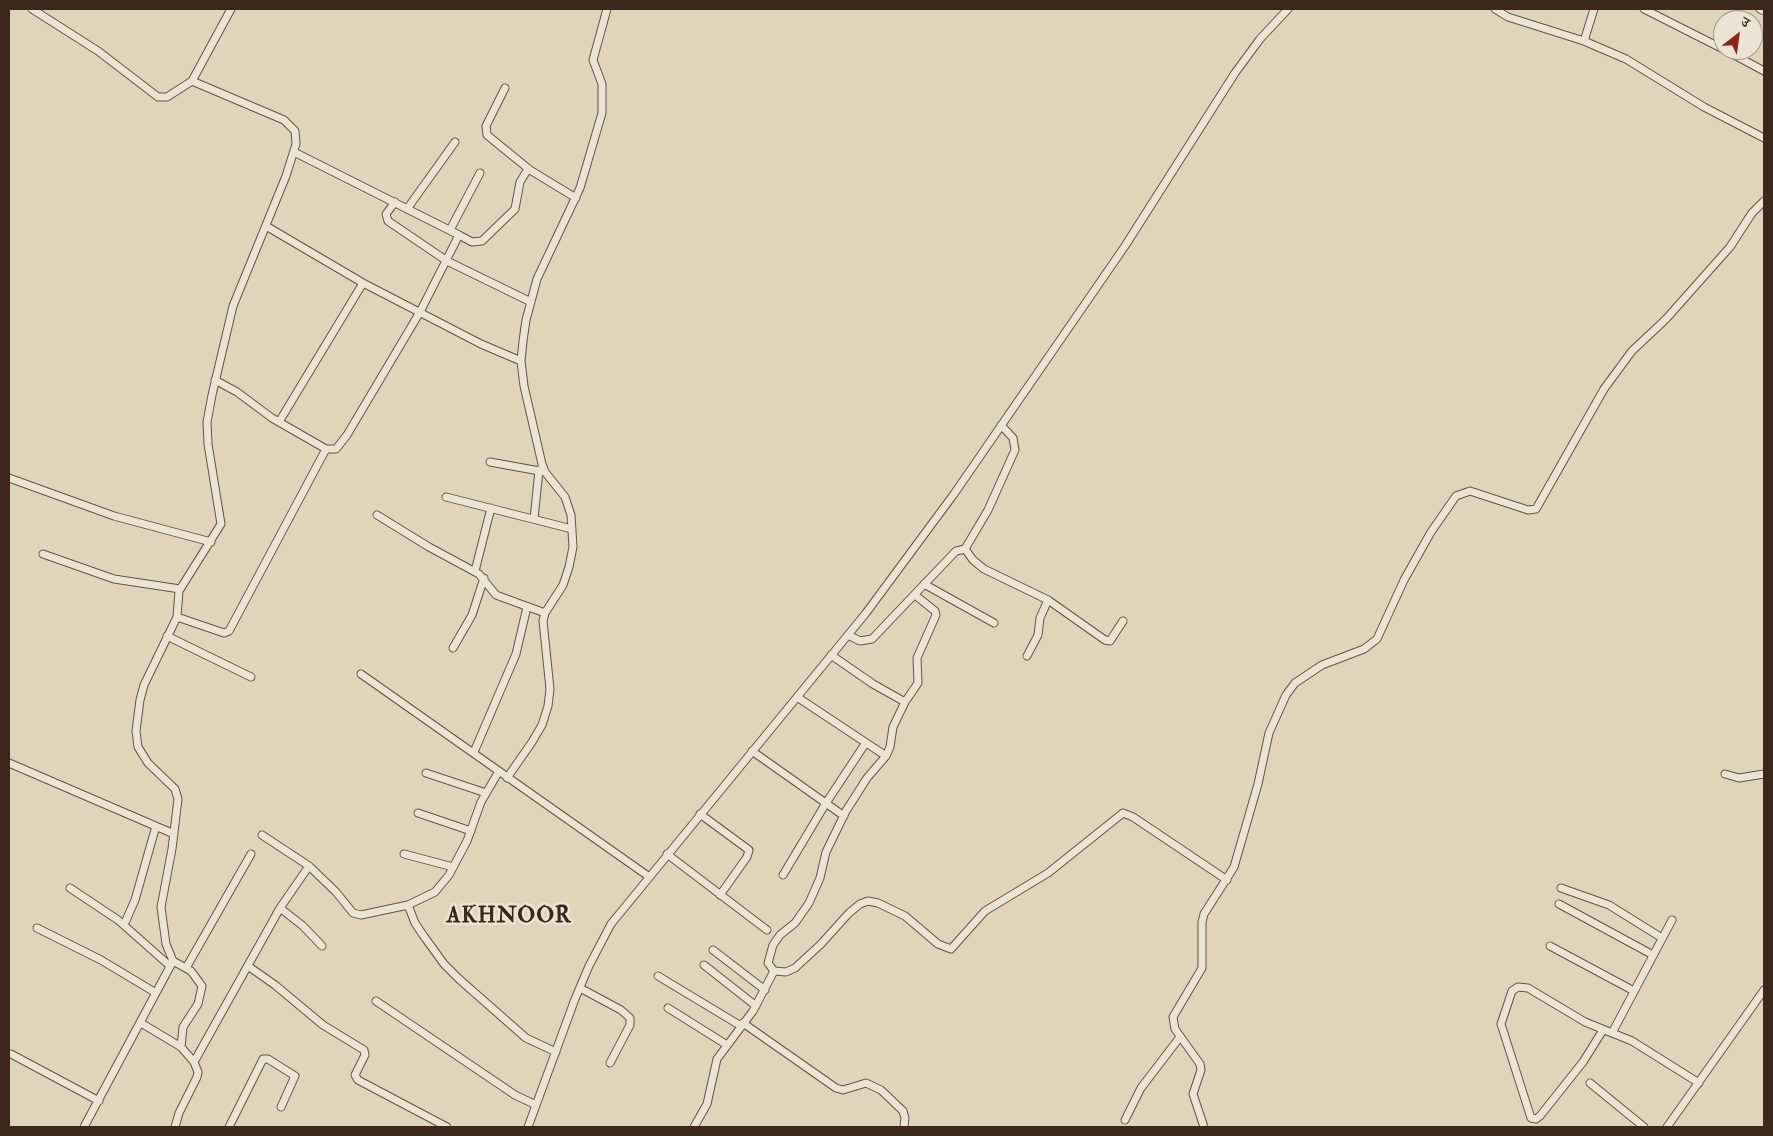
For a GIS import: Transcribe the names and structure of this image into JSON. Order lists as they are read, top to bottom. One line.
{"districts":["AKHNOOR"],"north":"top right"}
